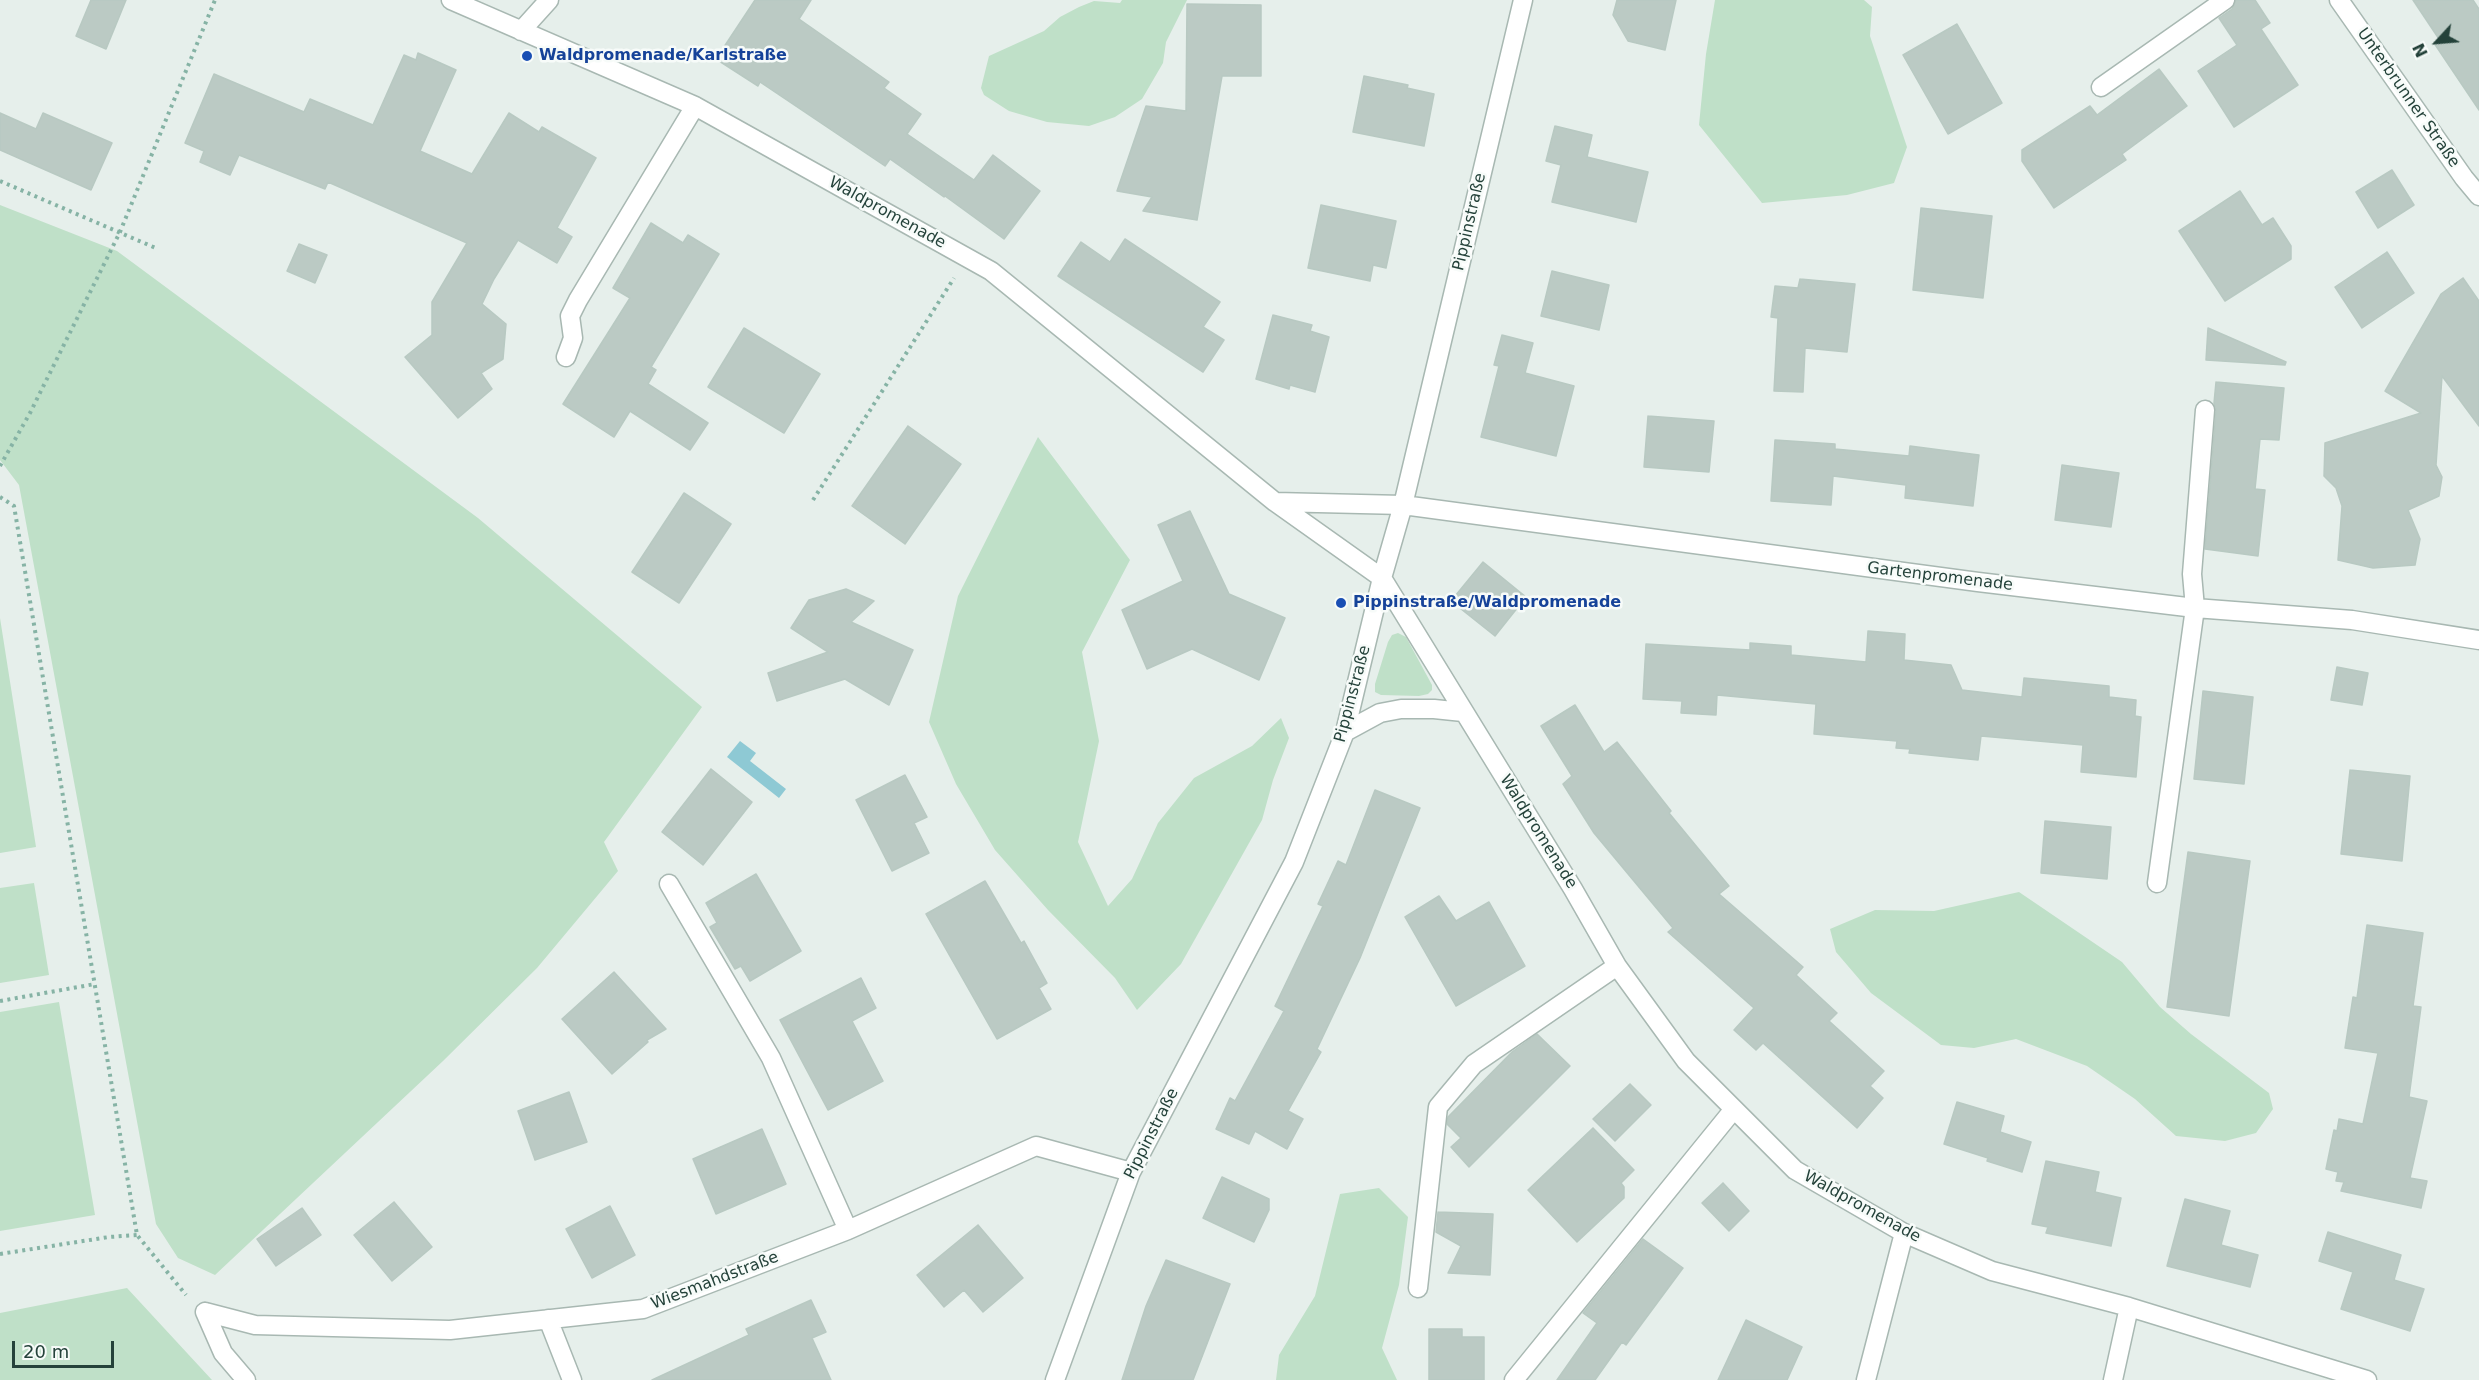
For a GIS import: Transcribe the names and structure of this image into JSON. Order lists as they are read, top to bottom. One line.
{"streets":{"street":["Unterbrunner Straße","Waldpromenade","Pippinstraße","Gartenpromenade","Wiesmahdstraße"]},"crossings":[["Waldpromenade","Pippinstraße"],["Pippinstraße","Gartenpromenade"],["Pippinstraße","Wiesmahdstraße"]],"places":["Waldpromenade/Karlstraße","Pippinstraße/Waldpromenade"],"scale_bar":"20 m","north":"bottom left"}
